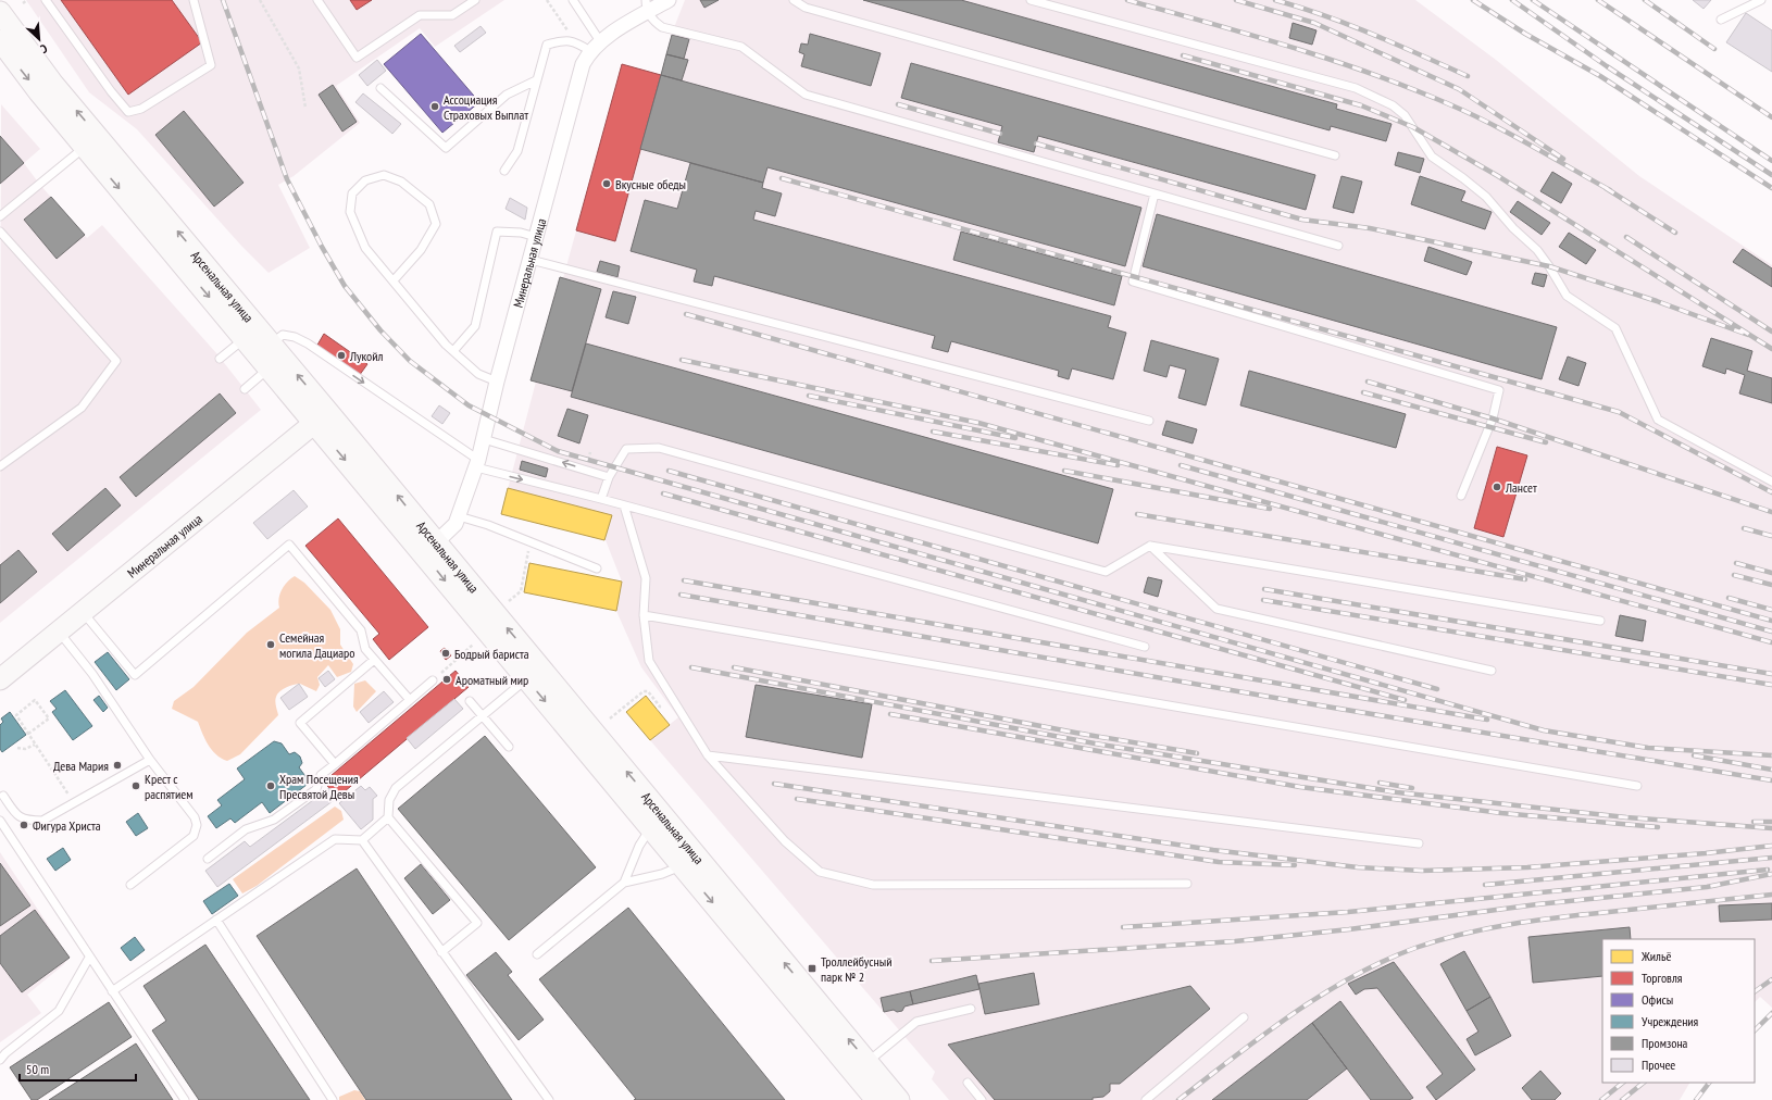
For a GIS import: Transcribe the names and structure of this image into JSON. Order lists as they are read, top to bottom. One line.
{"streets":{"street":["Минеральная улица","Арсенальная улица"]},"crossings":[["Минеральная улица","Арсенальная улица"]],"places":{"other":["Ассоциация Страховых Выплат","Вкусные обеды","Лукойл","Лансет","Семейная могила Дациаро","Бодрый бариста","Ароматный мир","Дева Мария","Крест с распятием","Храм Посещения Пресвятой Девы","Фигура Христа"],"transit":["Троллейбусный парк № 2"]},"legend":["Жильё","Торговля","Офисы","Учреждения","Промзона","Прочее"],"scale_bar":"50 m","north":"bottom right"}
